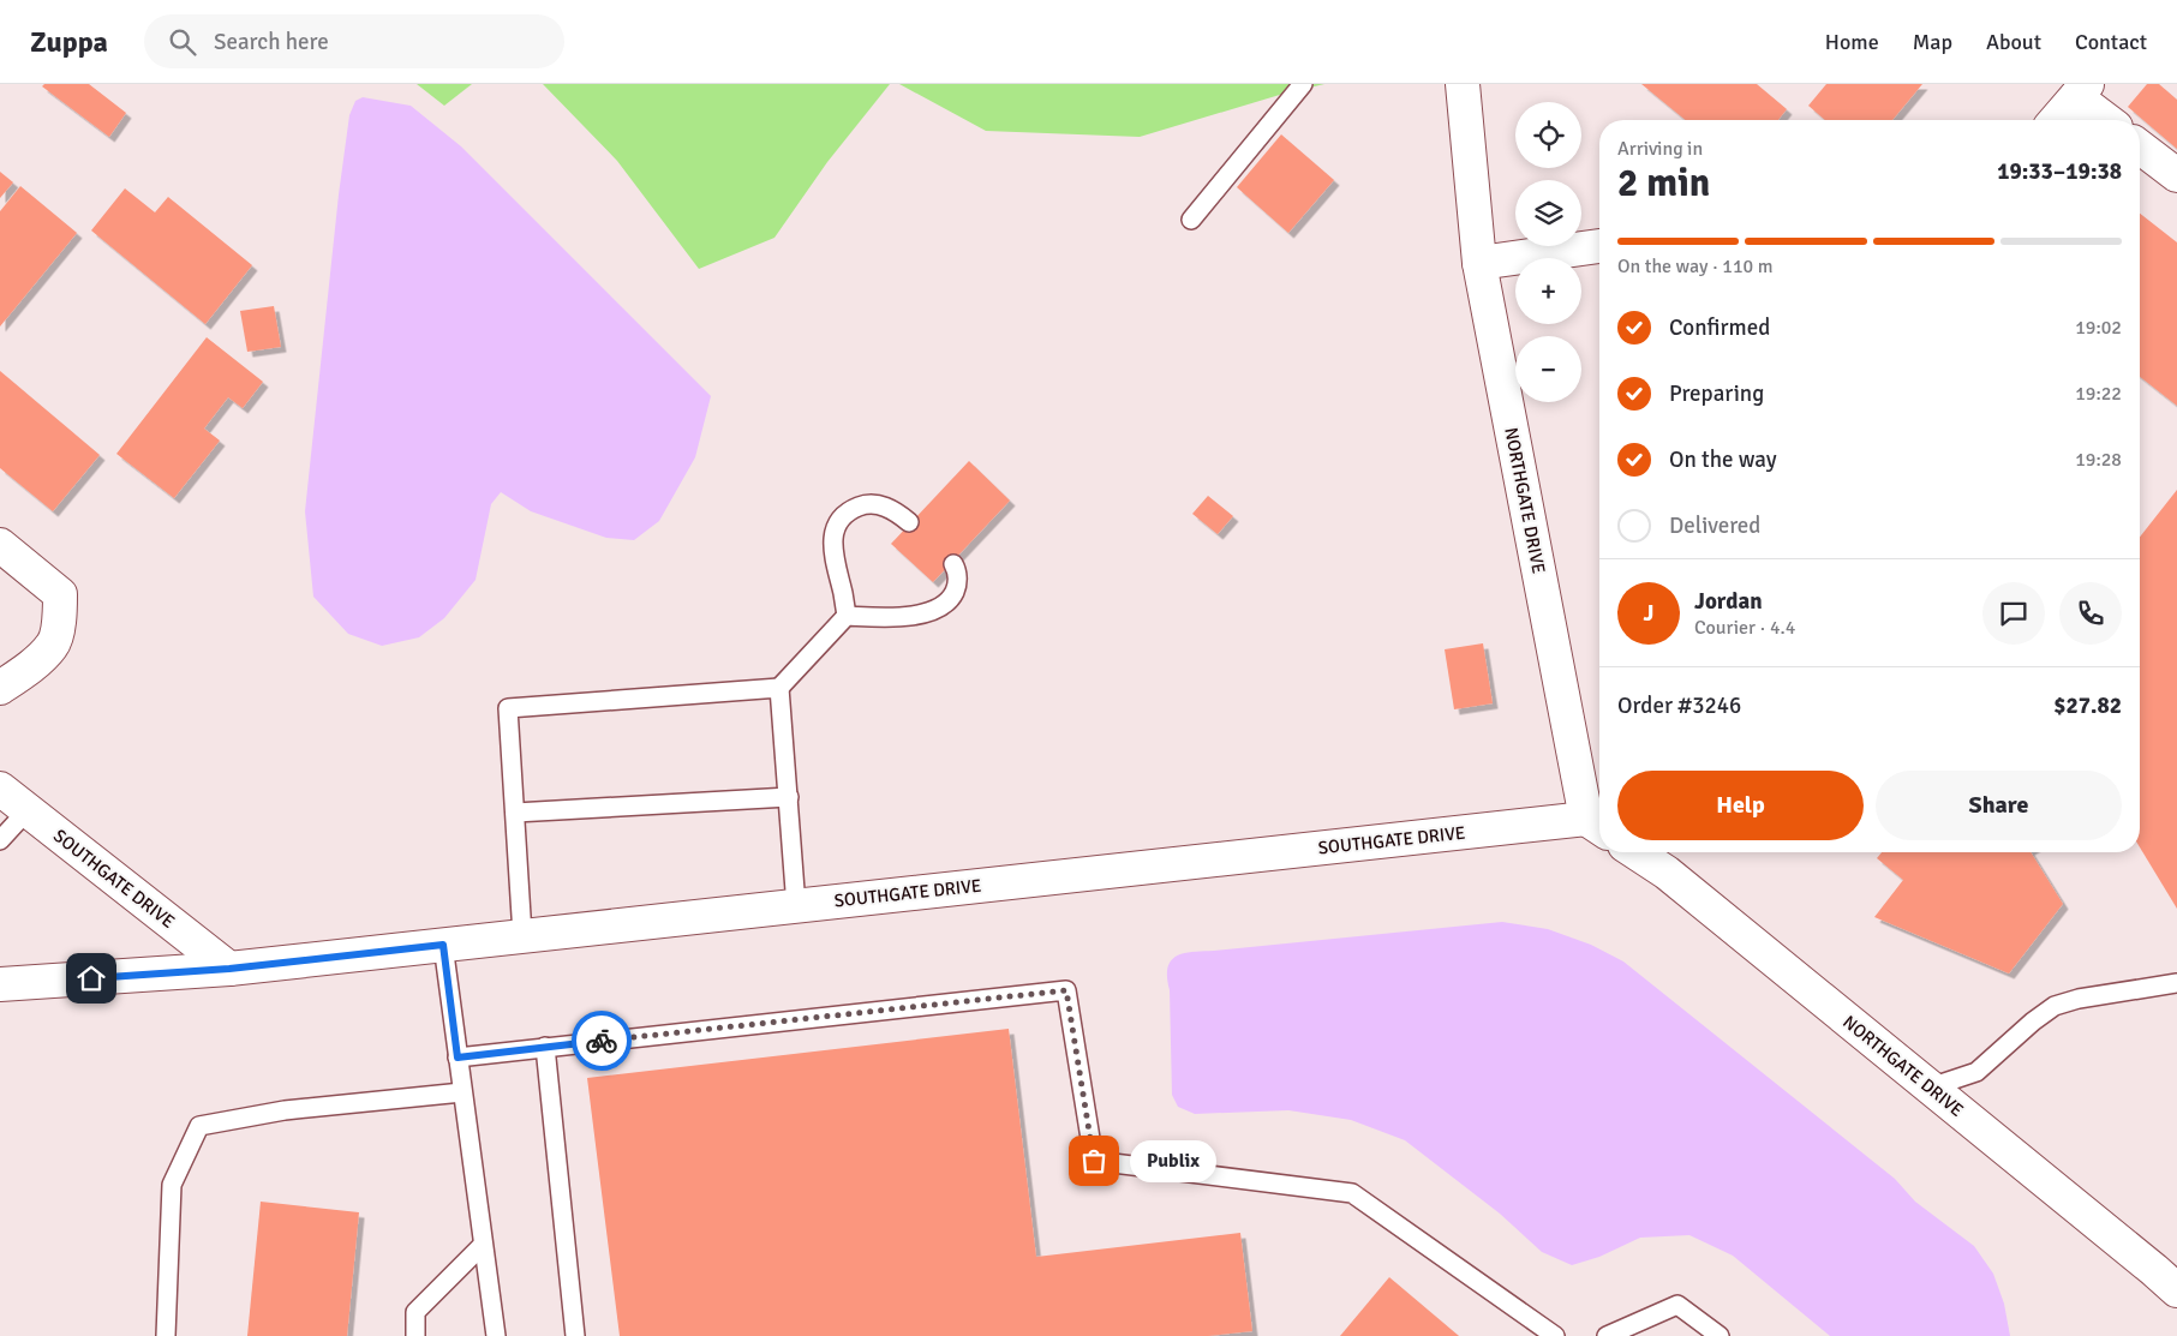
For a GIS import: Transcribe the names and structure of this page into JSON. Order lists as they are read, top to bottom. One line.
{"streets":{"street":["NORTHGATE DRIVE","SOUTHGATE DRIVE"]},"crossings":[["NORTHGATE DRIVE","SOUTHGATE DRIVE"]],"places":["Publix"],"page":{"header":"Zuppa","search":"Search here","nav":["Home","Map","About","Contact"],"map_buttons":["+","−"],"heading":["2 min","Arriving in","19:33–19:38"],"panel":["Jordan","Courier · 4.4","Order #3246","$27.82"],"bar":"On the way · 110 m","list":[["Confirmed","19:02"],["Preparing","19:22"],["On the way","19:28"],"Delivered"],"round":"J","buttons":["Help","Share"],"bubble":"Publix"}}
